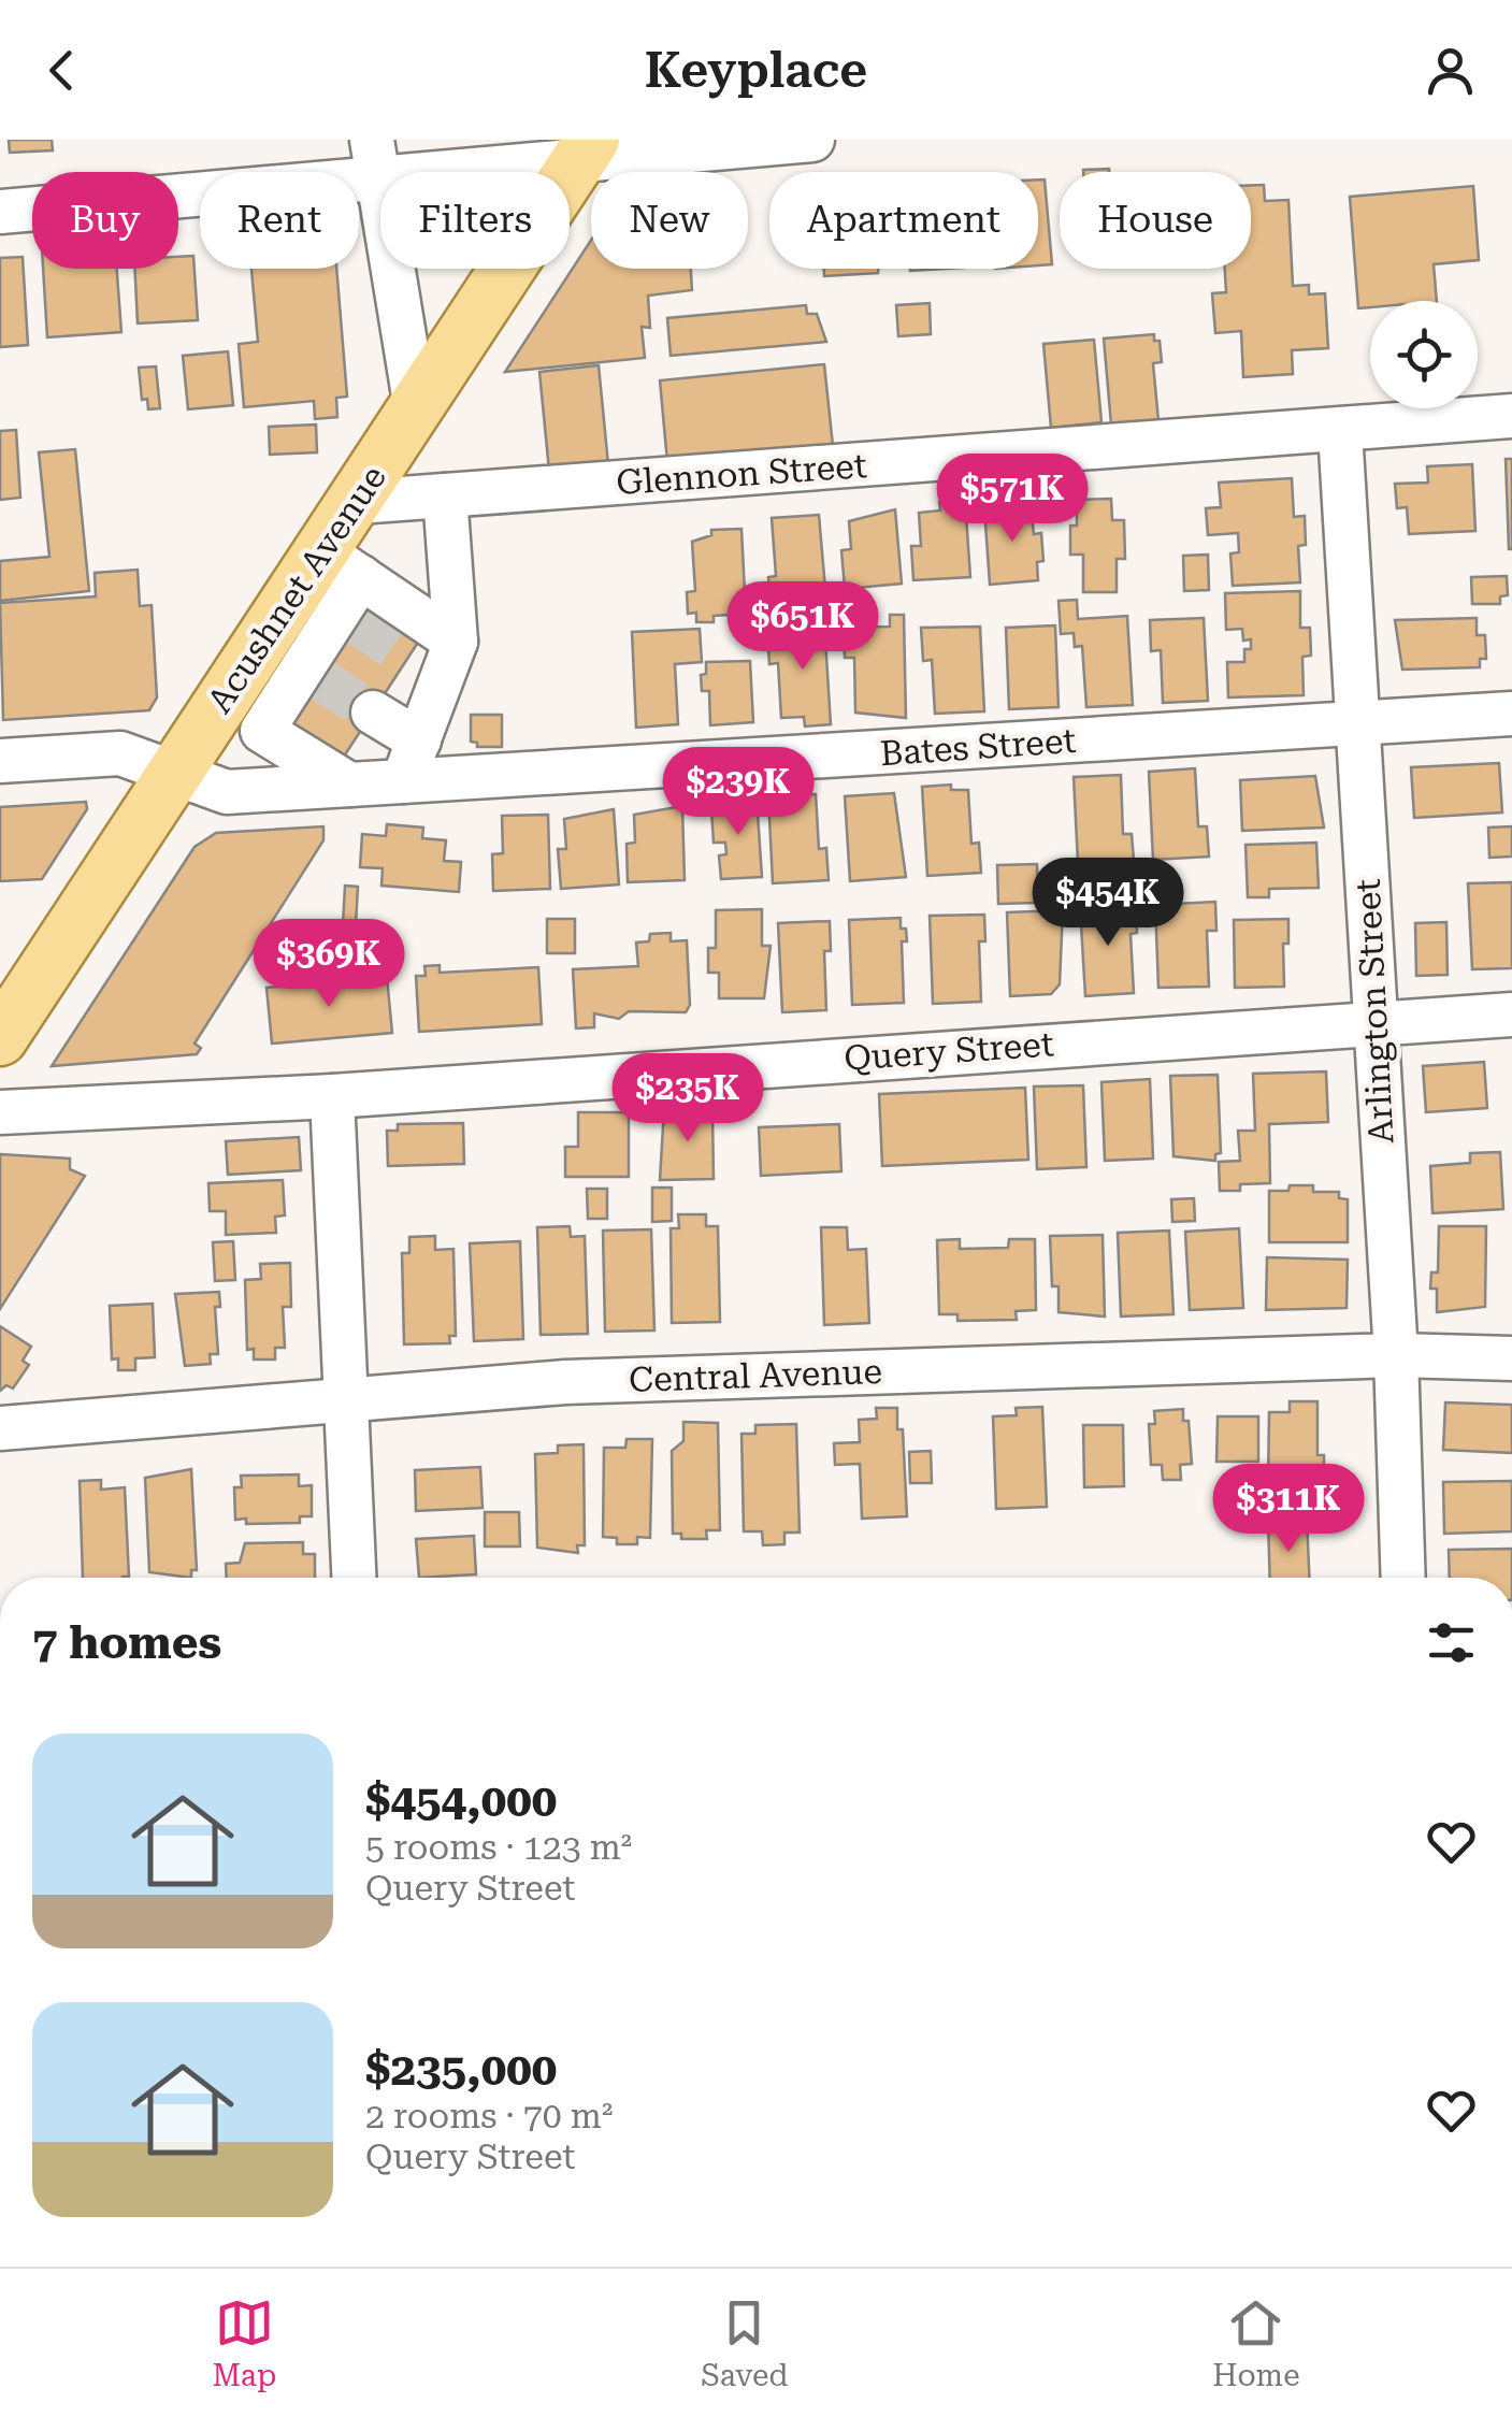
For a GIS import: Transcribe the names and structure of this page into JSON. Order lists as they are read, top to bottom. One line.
{"streets":{"main road":["Acushnet Avenue"],"street":["Glennon Street","Bates Street","Arlington Street","Query Street","Central Avenue"]},"crossings":[["Glennon Street","Acushnet Avenue"],["Glennon Street","Arlington Street"],["Acushnet Avenue","Bates Street"],["Bates Street","Arlington Street"],["Arlington Street","Query Street"],["Arlington Street","Central Avenue"]],"page":{"header":"Keyplace","chip":["Buy","Rent","Filters","New","Apartment","House"],"price":["$571K","$651K","$239K","$454K","$369K","$235K","$311K"],"heading":"7 homes","list":[{"name":"$454,000","note":"5 rooms · 123 m² · Query Street"},{"name":"$235,000","note":"2 rooms · 70 m² · Query Street"}],"tabs":["Map","Saved","Home"]}}
